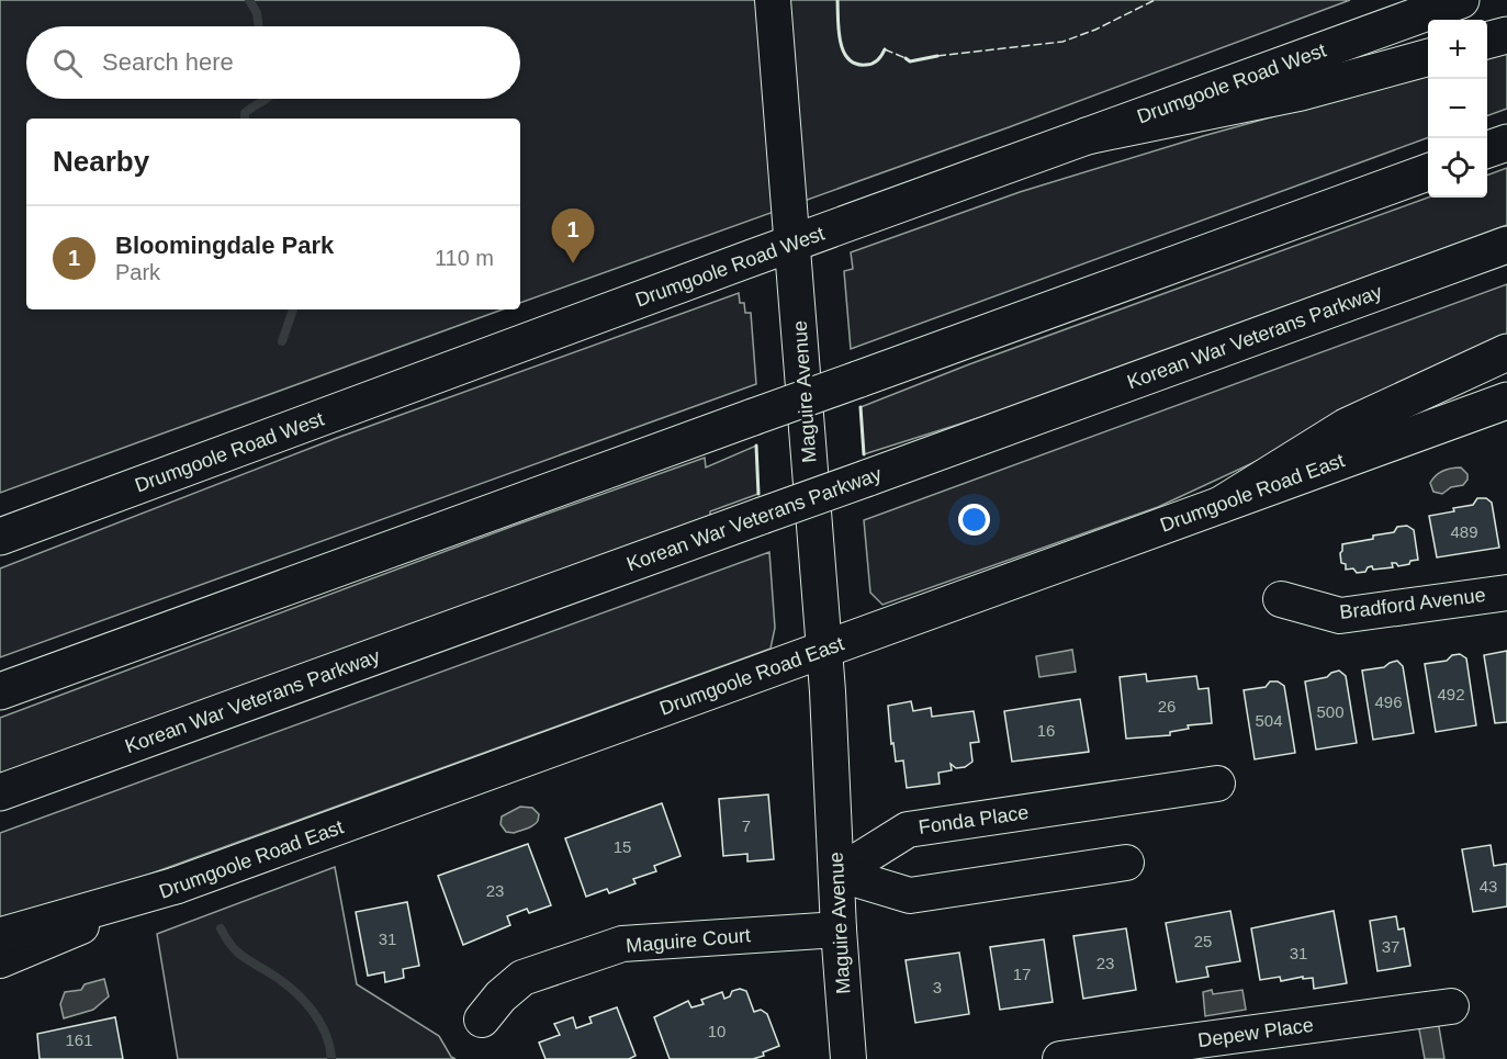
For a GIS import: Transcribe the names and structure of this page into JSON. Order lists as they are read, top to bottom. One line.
{"streets":{"main road":["Drumgoole Road West","Korean War Veterans Parkway","Drumgoole Road East"],"street":["Maguire Avenue","Bradford Avenue","Fonda Place","Maguire Court","Depew Place"]},"crossings":[["Drumgoole Road West","Maguire Avenue"],["Maguire Avenue","Drumgoole Road East"],["Maguire Avenue","Fonda Place"],["Maguire Avenue","Maguire Court"]],"house_numbers":["489","492","496","26","500","504","16","7","15","43","23","31","25","37","31","23","17","3","10","161"],"page":{"map_buttons":["+","−"],"search":"Search here","heading":"Nearby","list":[{"mark":"1","name":"Bloomingdale Park","note":"Park","value":"110 m"}],"pins":"1"}}
